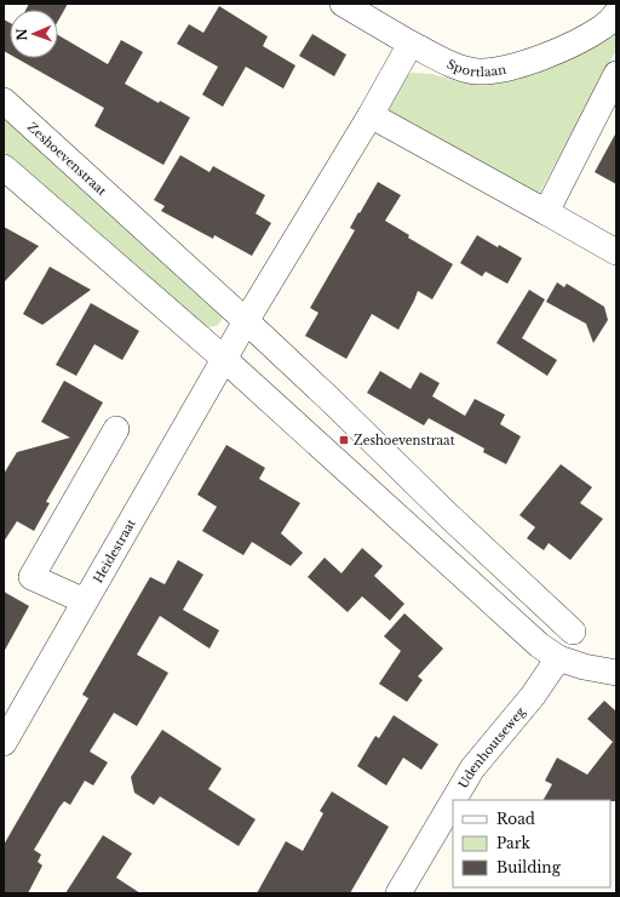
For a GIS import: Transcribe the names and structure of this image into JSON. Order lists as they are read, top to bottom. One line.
{"streets":{"street":["Sportlaan","Zeshoevenstraat","Heidestraat","Udenhoutseweg"]},"places":{"transit":["Zeshoevenstraat"]},"legend":["Road","Park","Building"],"north":"left"}
